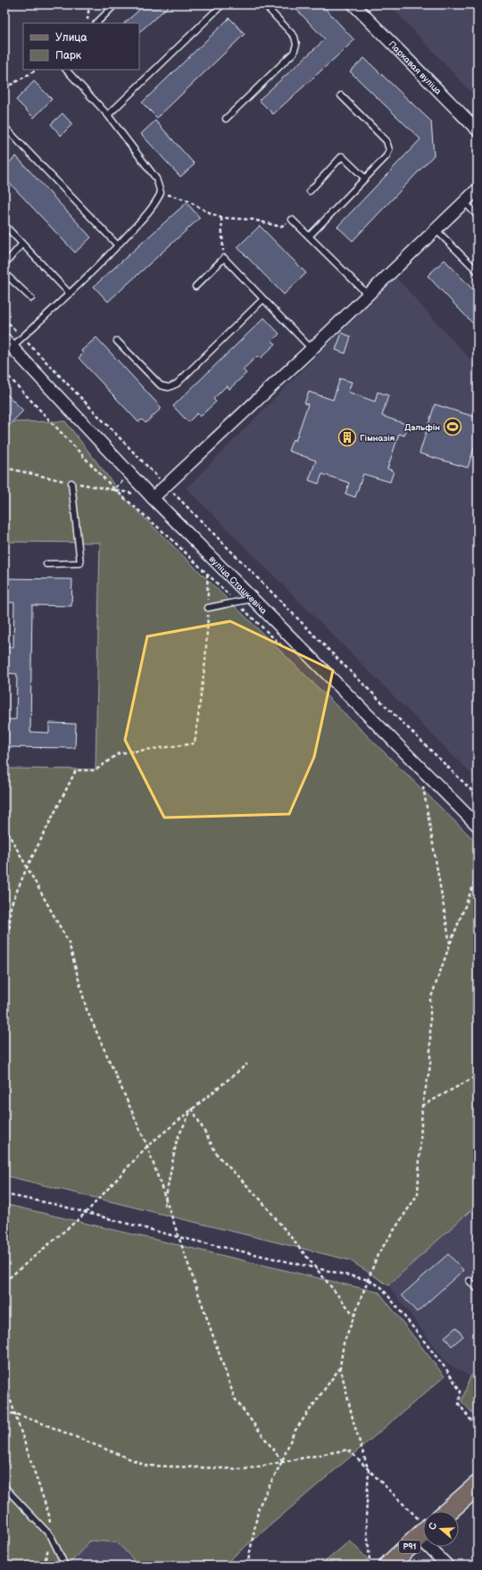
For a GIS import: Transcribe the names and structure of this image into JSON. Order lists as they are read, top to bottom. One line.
{"streets":{"main road":["Р91"],"street":["Паркавая вуліца","вуліца Сташкевіча"]},"places":{"sports":["Дэльфін"],"building":["Гімназія"]},"legend":["Улица","Парк"],"north":"left"}
